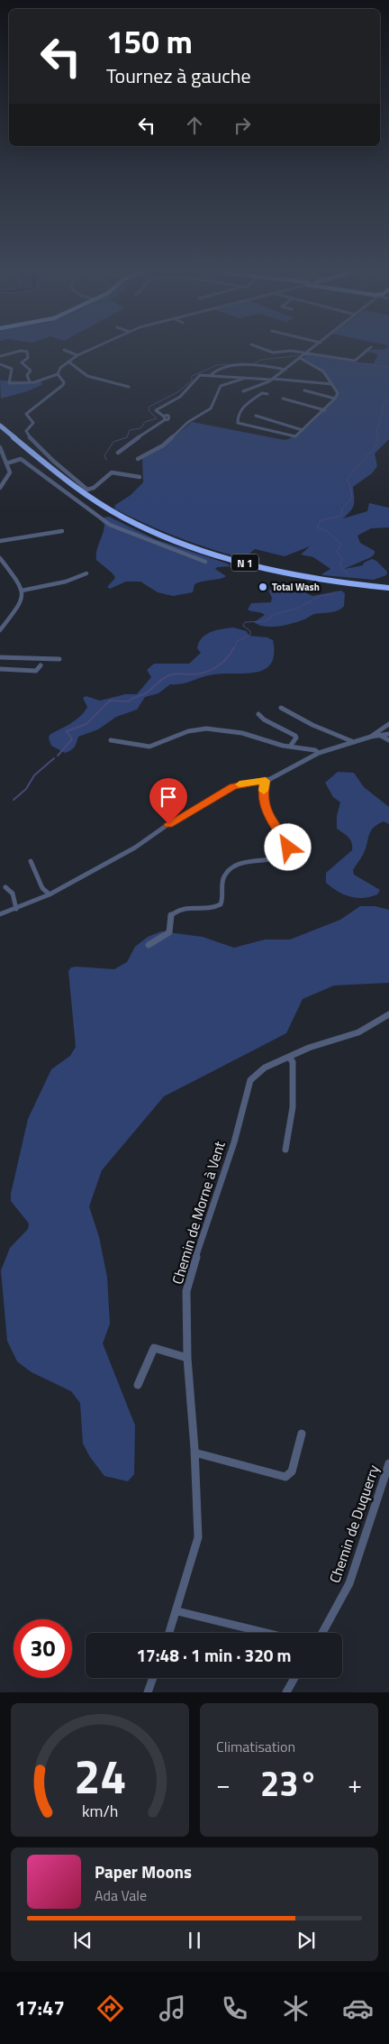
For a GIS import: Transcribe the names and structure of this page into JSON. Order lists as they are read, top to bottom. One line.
{"streets":{"highway":["N 1"],"street":["Chemin de Morne à Vent","Chemin de Duquerry"]},"places":["Total Wash"],"page":{"turn":["150 m","Tournez à gauche"],"limit":"30","trip":"17:48 · 1 min · 320 m","tile":"Climatisation","heat":["−","23°","+"],"song":["Paper Moons","Ada Vale"],"tabs":"17:47","gauge":["24","km/h"]}}
